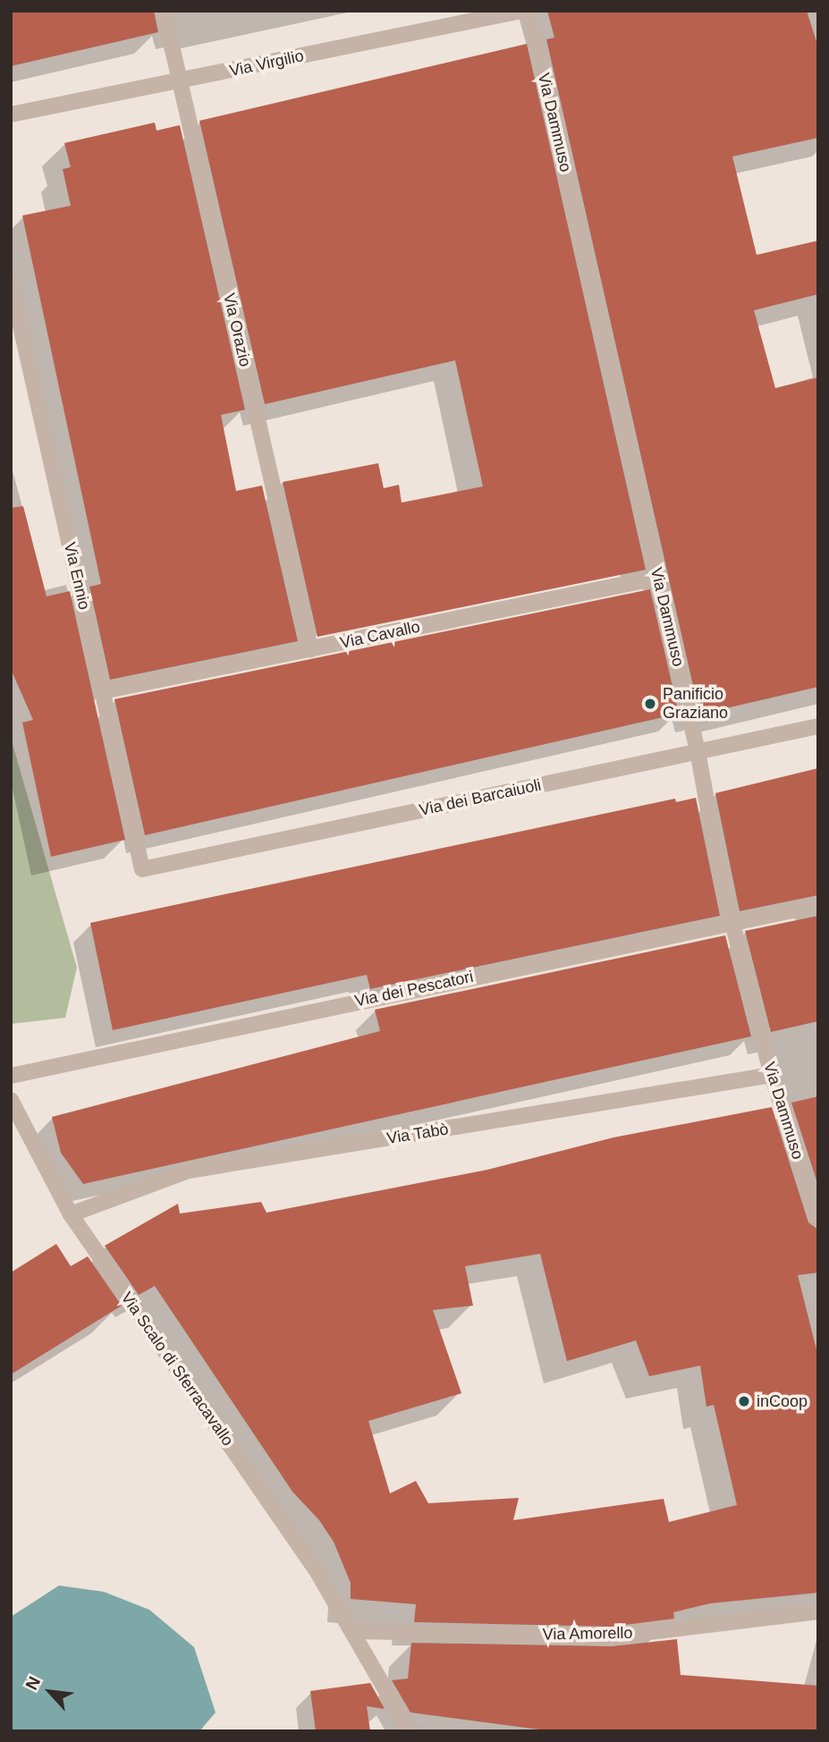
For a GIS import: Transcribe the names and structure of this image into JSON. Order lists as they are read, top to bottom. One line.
{"streets":{"street":["Via Virgilio","Via Dammuso","Via Orazio","Via Ennio","Via Cavallo","Via dei Barcaiuoli","Via dei Pescatori","Via Tabò","Via Scalo di Sferracavallo","Via Amorello"]},"crossings":[["Via Virgilio","Via Orazio"],["Via Dammuso","Via Cavallo"],["Via Dammuso","Via dei Barcaiuoli"],["Via Dammuso","Via dei Pescatori"],["Via Dammuso","Via Tabò"],["Via Orazio","Via Cavallo"],["Via Ennio","Via Cavallo"],["Via Ennio","Via dei Barcaiuoli"],["Via Tabò","Via Scalo di Sferracavallo"],["Via Scalo di Sferracavallo","Via Amorello"]],"places":["Panificio Graziano","inCoop"],"north":"top left"}
